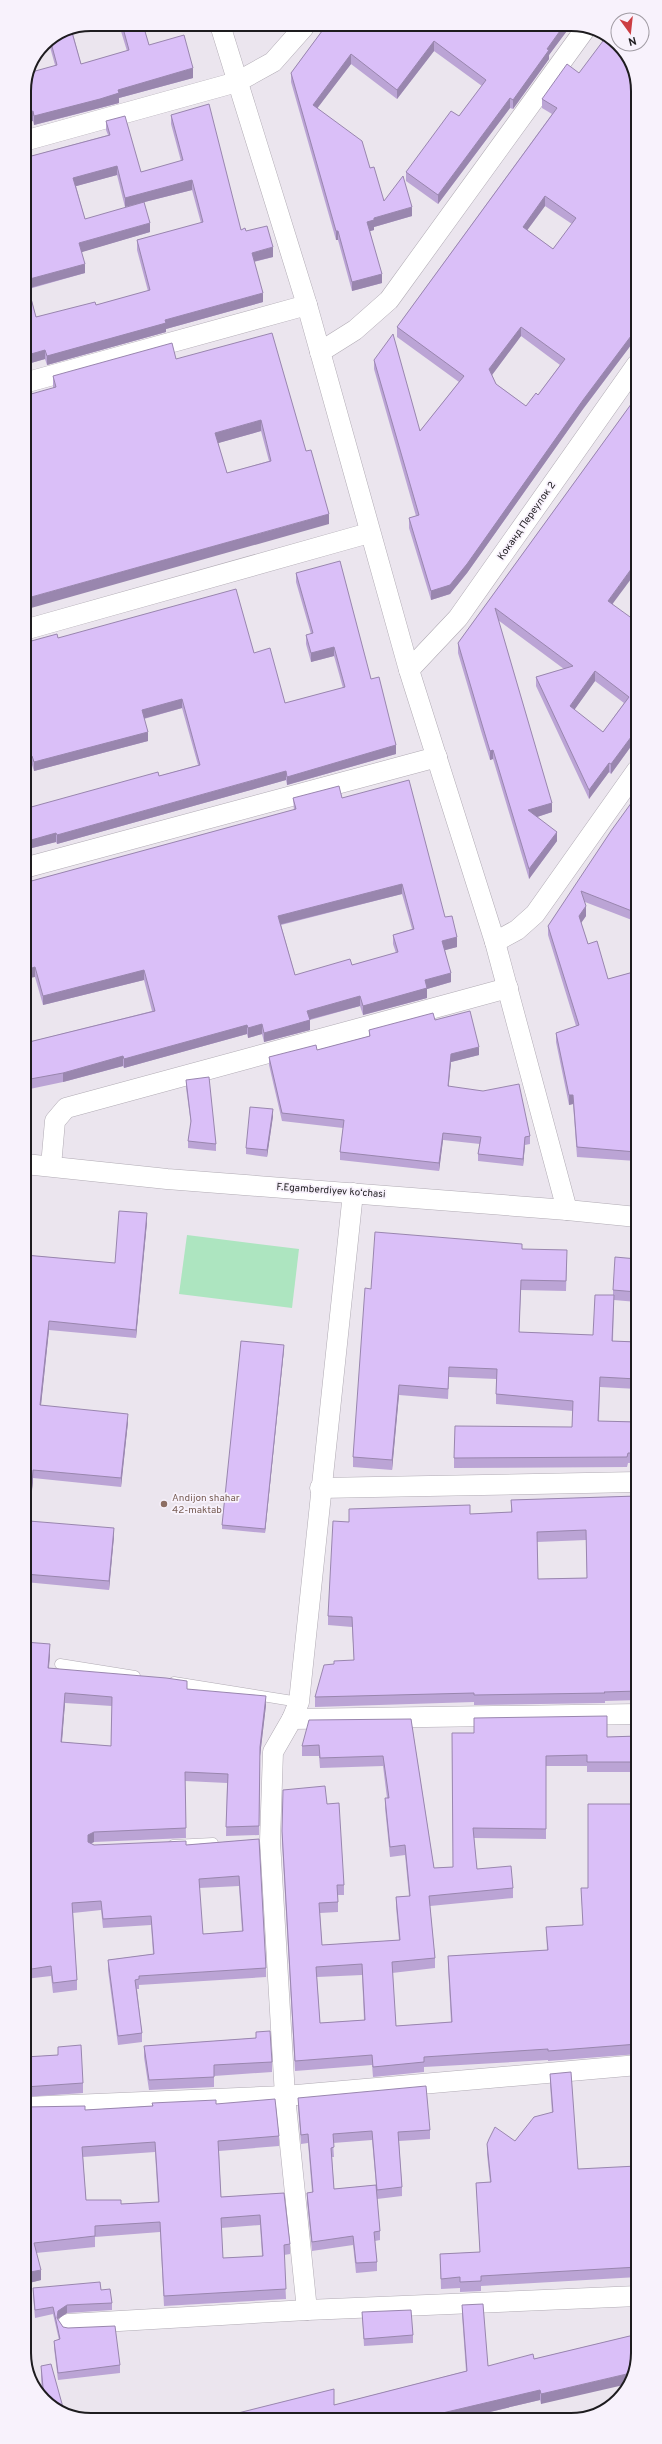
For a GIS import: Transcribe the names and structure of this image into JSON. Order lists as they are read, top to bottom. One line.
{"streets":{"street":["Коканд Πереулок 2","F.Egamberdiyev kо‘chasi"]},"places":["Andijon shahar 42-maktab"],"north":"bottom"}
